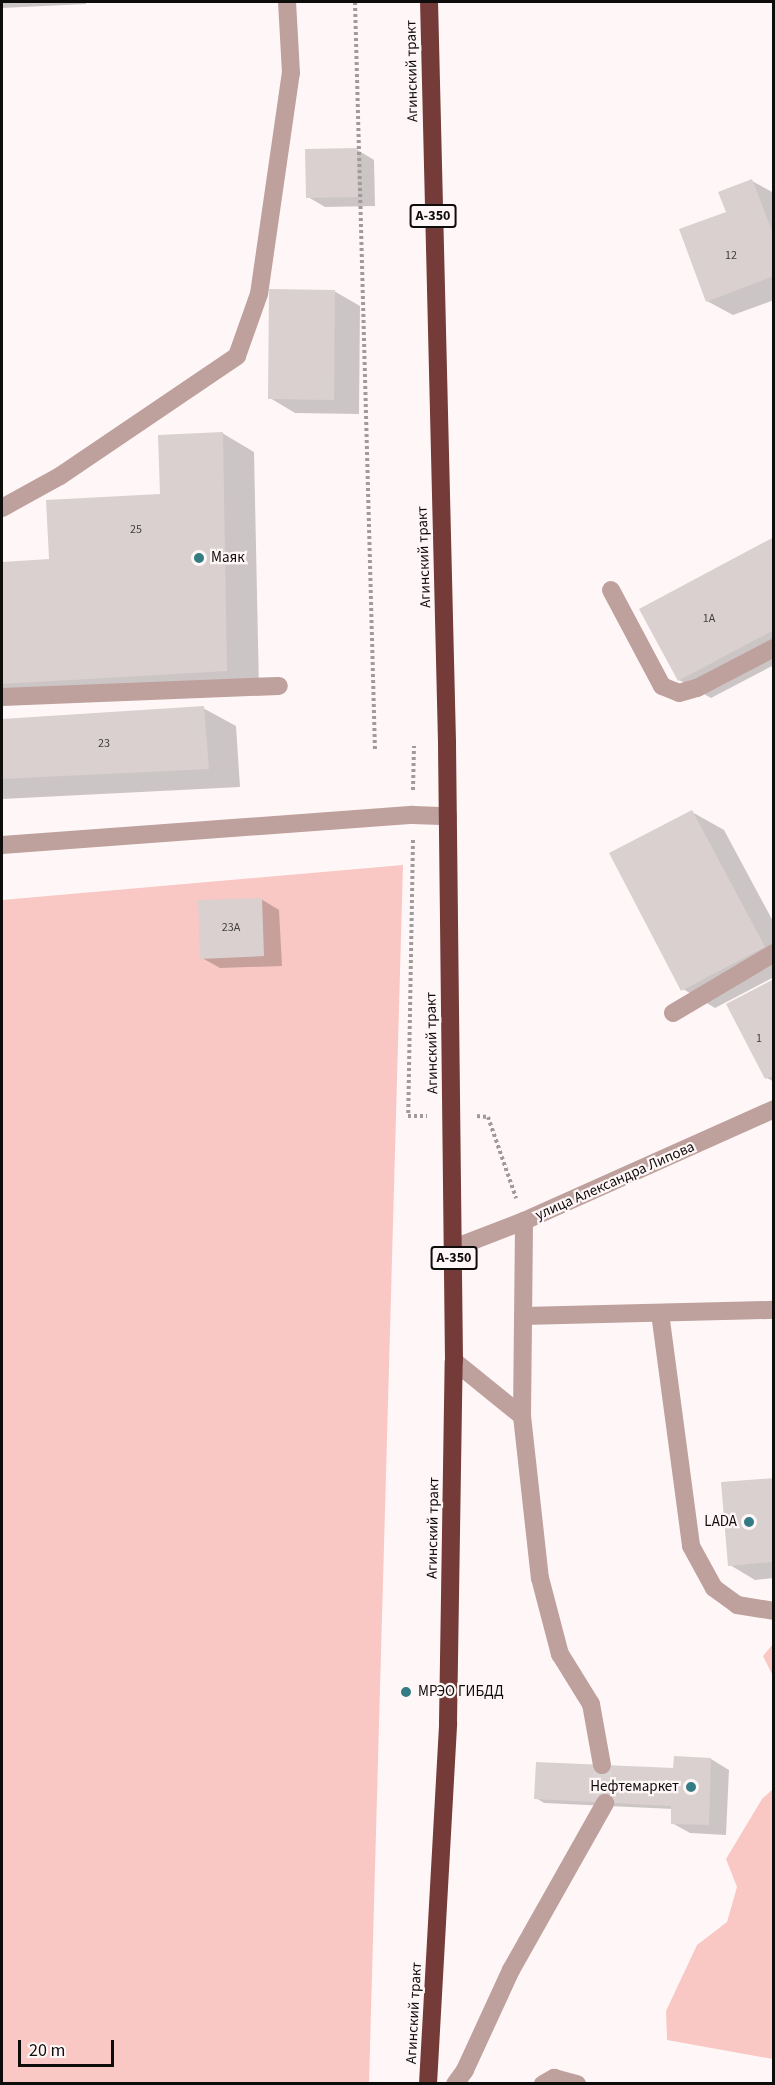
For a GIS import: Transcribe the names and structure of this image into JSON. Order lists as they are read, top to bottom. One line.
{"streets":{"highway":["Агинский тракт","А-350"],"street":["улица Александра Липова"]},"crossings":[["Агинский тракт","улица Александра Липова"]],"places":["Маяк","LADA","МРЭО ГИБДД","Нефтемаркет"],"house_numbers":["12","25","1А","23","23А","1"],"scale_bar":"20 m"}
